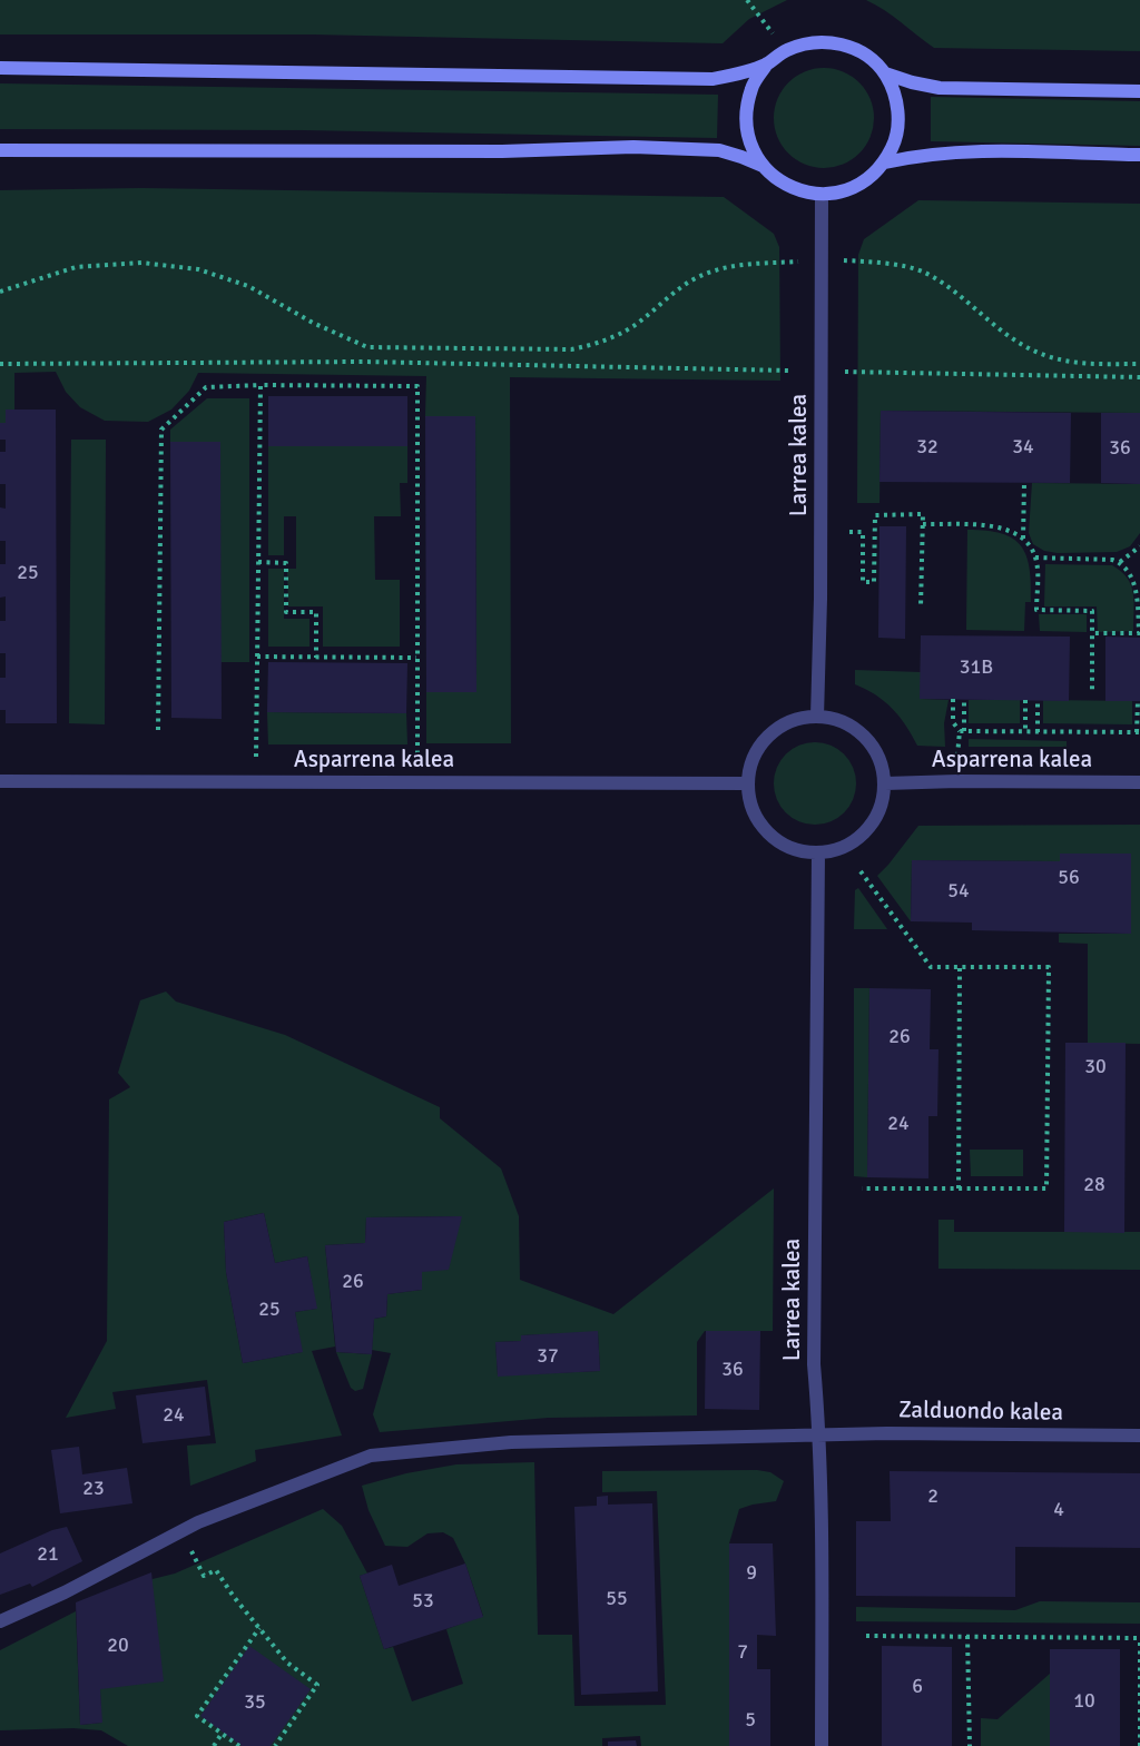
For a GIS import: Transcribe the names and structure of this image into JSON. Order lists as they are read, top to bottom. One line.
{"streets":{"street":["Larrea kalea","Asparrena kalea","Zalduondo kalea"]},"crossings":[["Larrea kalea","Asparrena kalea"],["Larrea kalea","Zalduondo kalea"]],"house_numbers":["32","34","36","25","31B","56","54","26","30","24","28","26","25","37","36","24","23","2","4","21","9","55","53","20","7","6","10","35","5"]}
